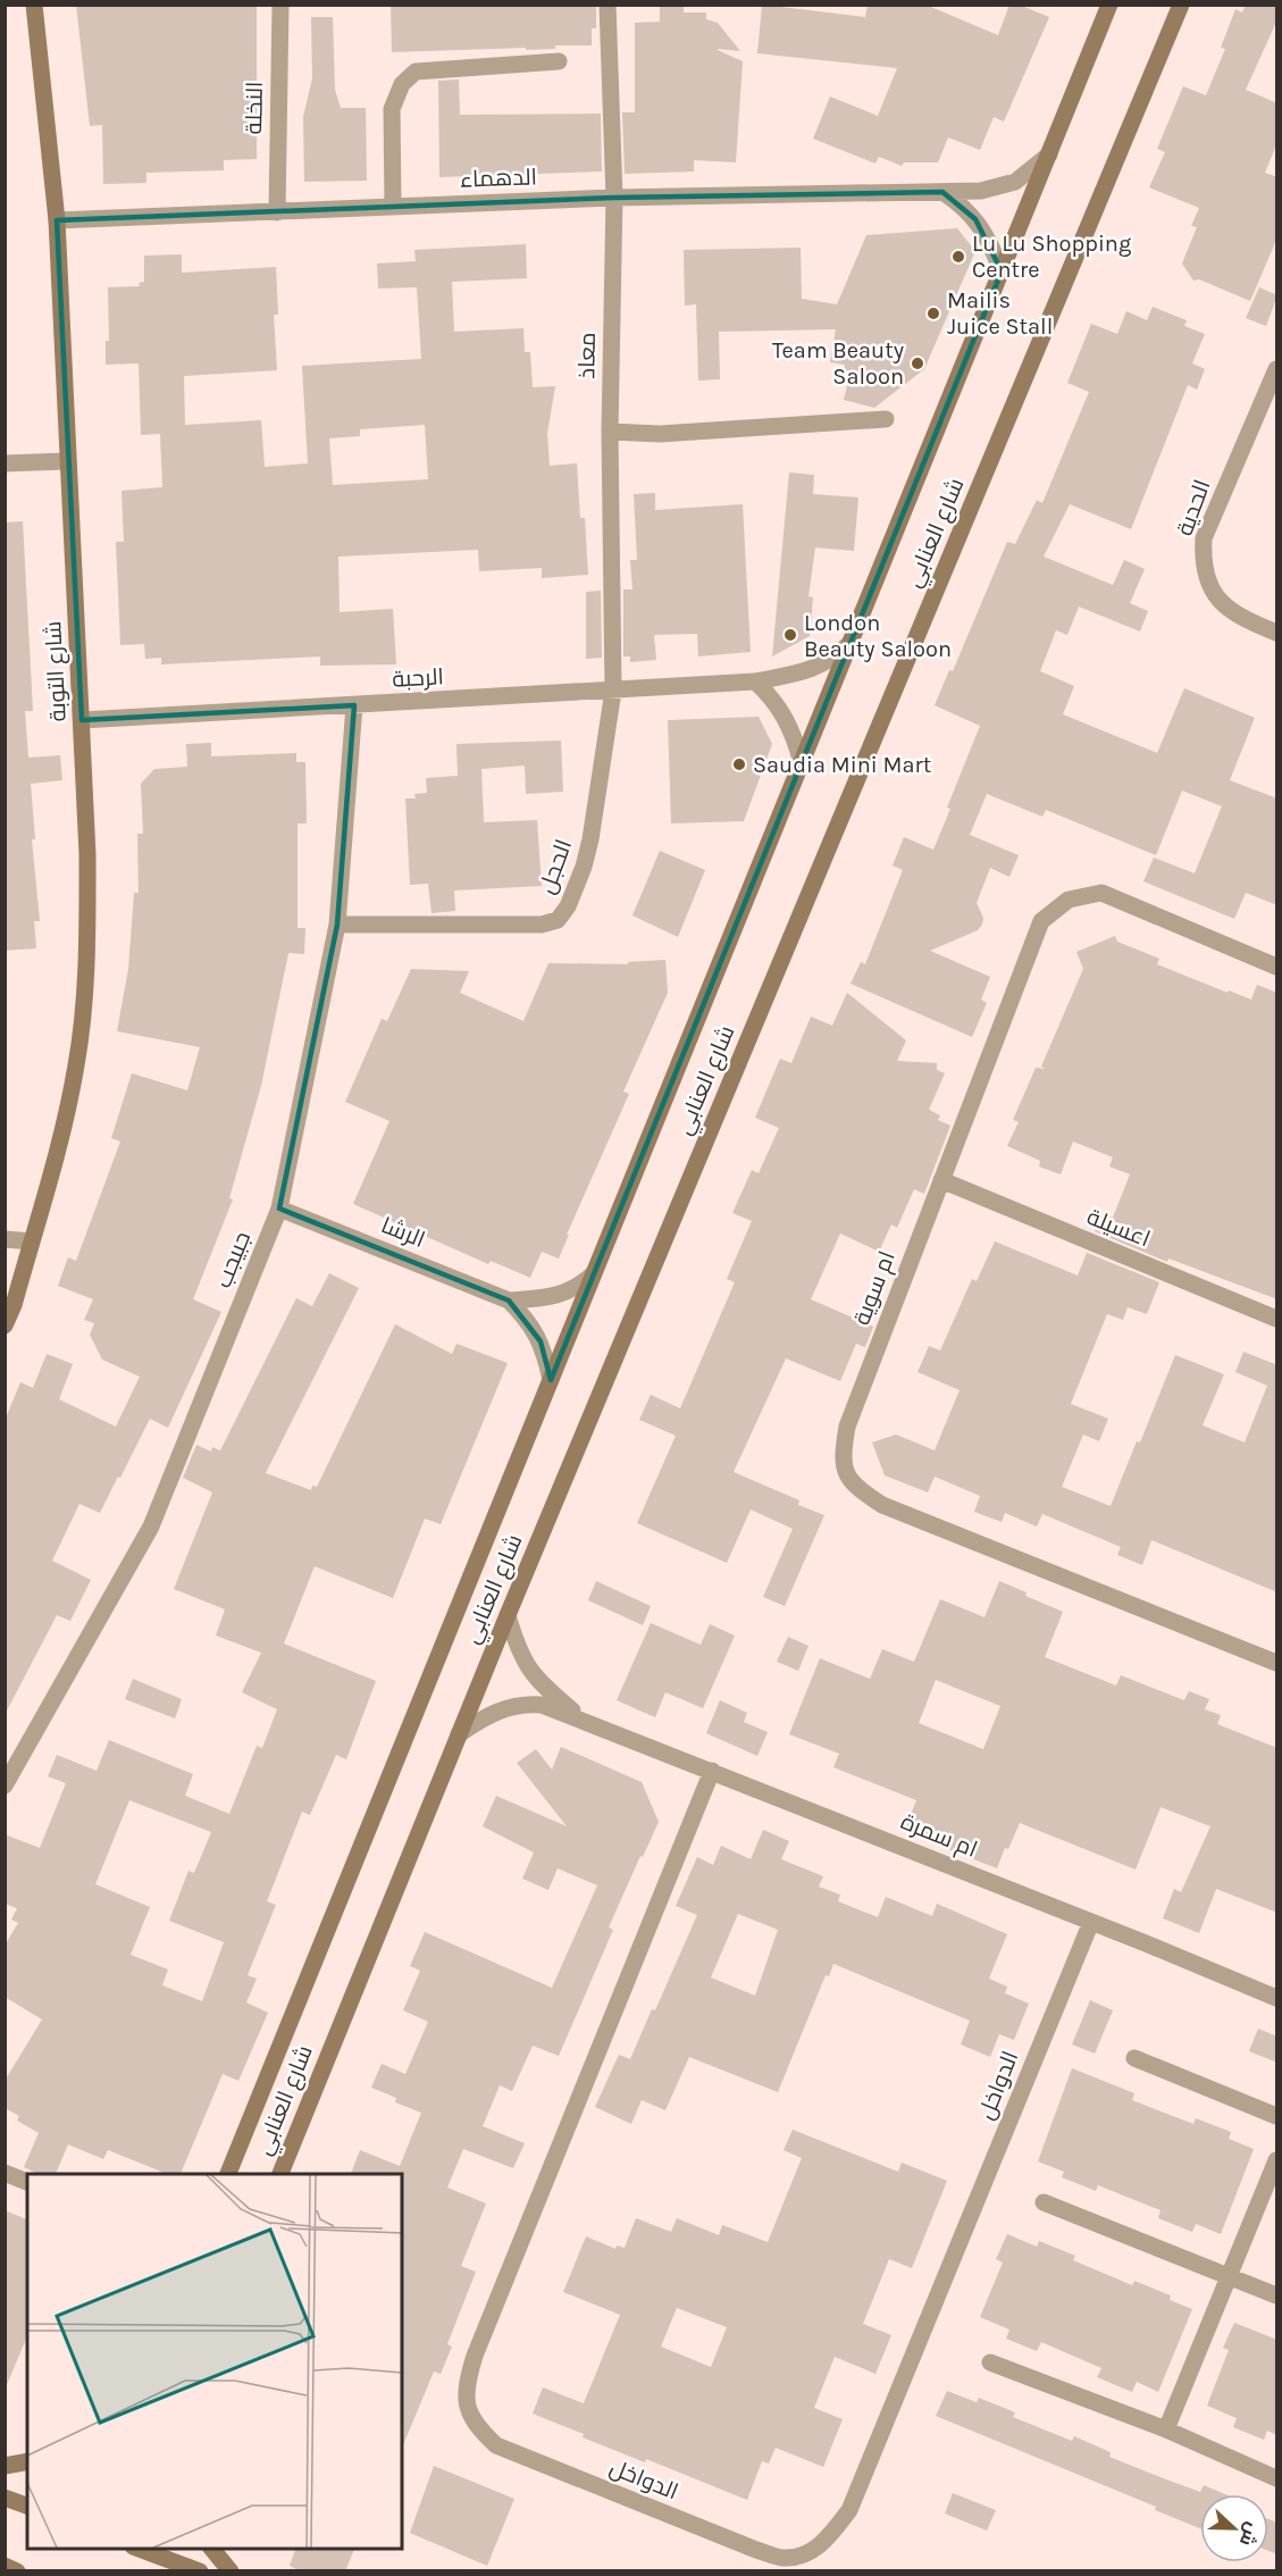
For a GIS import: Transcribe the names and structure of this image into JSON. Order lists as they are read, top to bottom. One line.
{"streets":{"street":["النخلة","الدهماء","معاذ","الحدية","شارع العنابي","شارع التوبة","الرحبة","الحجل","اعسيلة","الرشا","جبيجب","ام سوية","ام سمرة","الدواخل"]},"crossings":[["النخلة","الدهماء"],["الدهماء","معاذ"],["الدهماء","شارع العنابي"],["الدهماء","شارع التوبة"],["معاذ","الرحبة"],["معاذ","الحجل"],["شارع العنابي","الرحبة"],["شارع العنابي","الرشا"],["شارع العنابي","ام سمرة"],["شارع التوبة","الرحبة"],["الرحبة","الحجل"],["الرحبة","جبيجب"],["الحجل","جبيجب"],["اعسيلة","ام سوية"],["الرشا","جبيجب"],["ام سمرة","الدواخل"]],"places":["Lu Lu Shopping Centre","Mailis Juice Stall","Team Beauty Saloon","London Beauty Saloon","Saudia Mini Mart"],"north":"right"}
